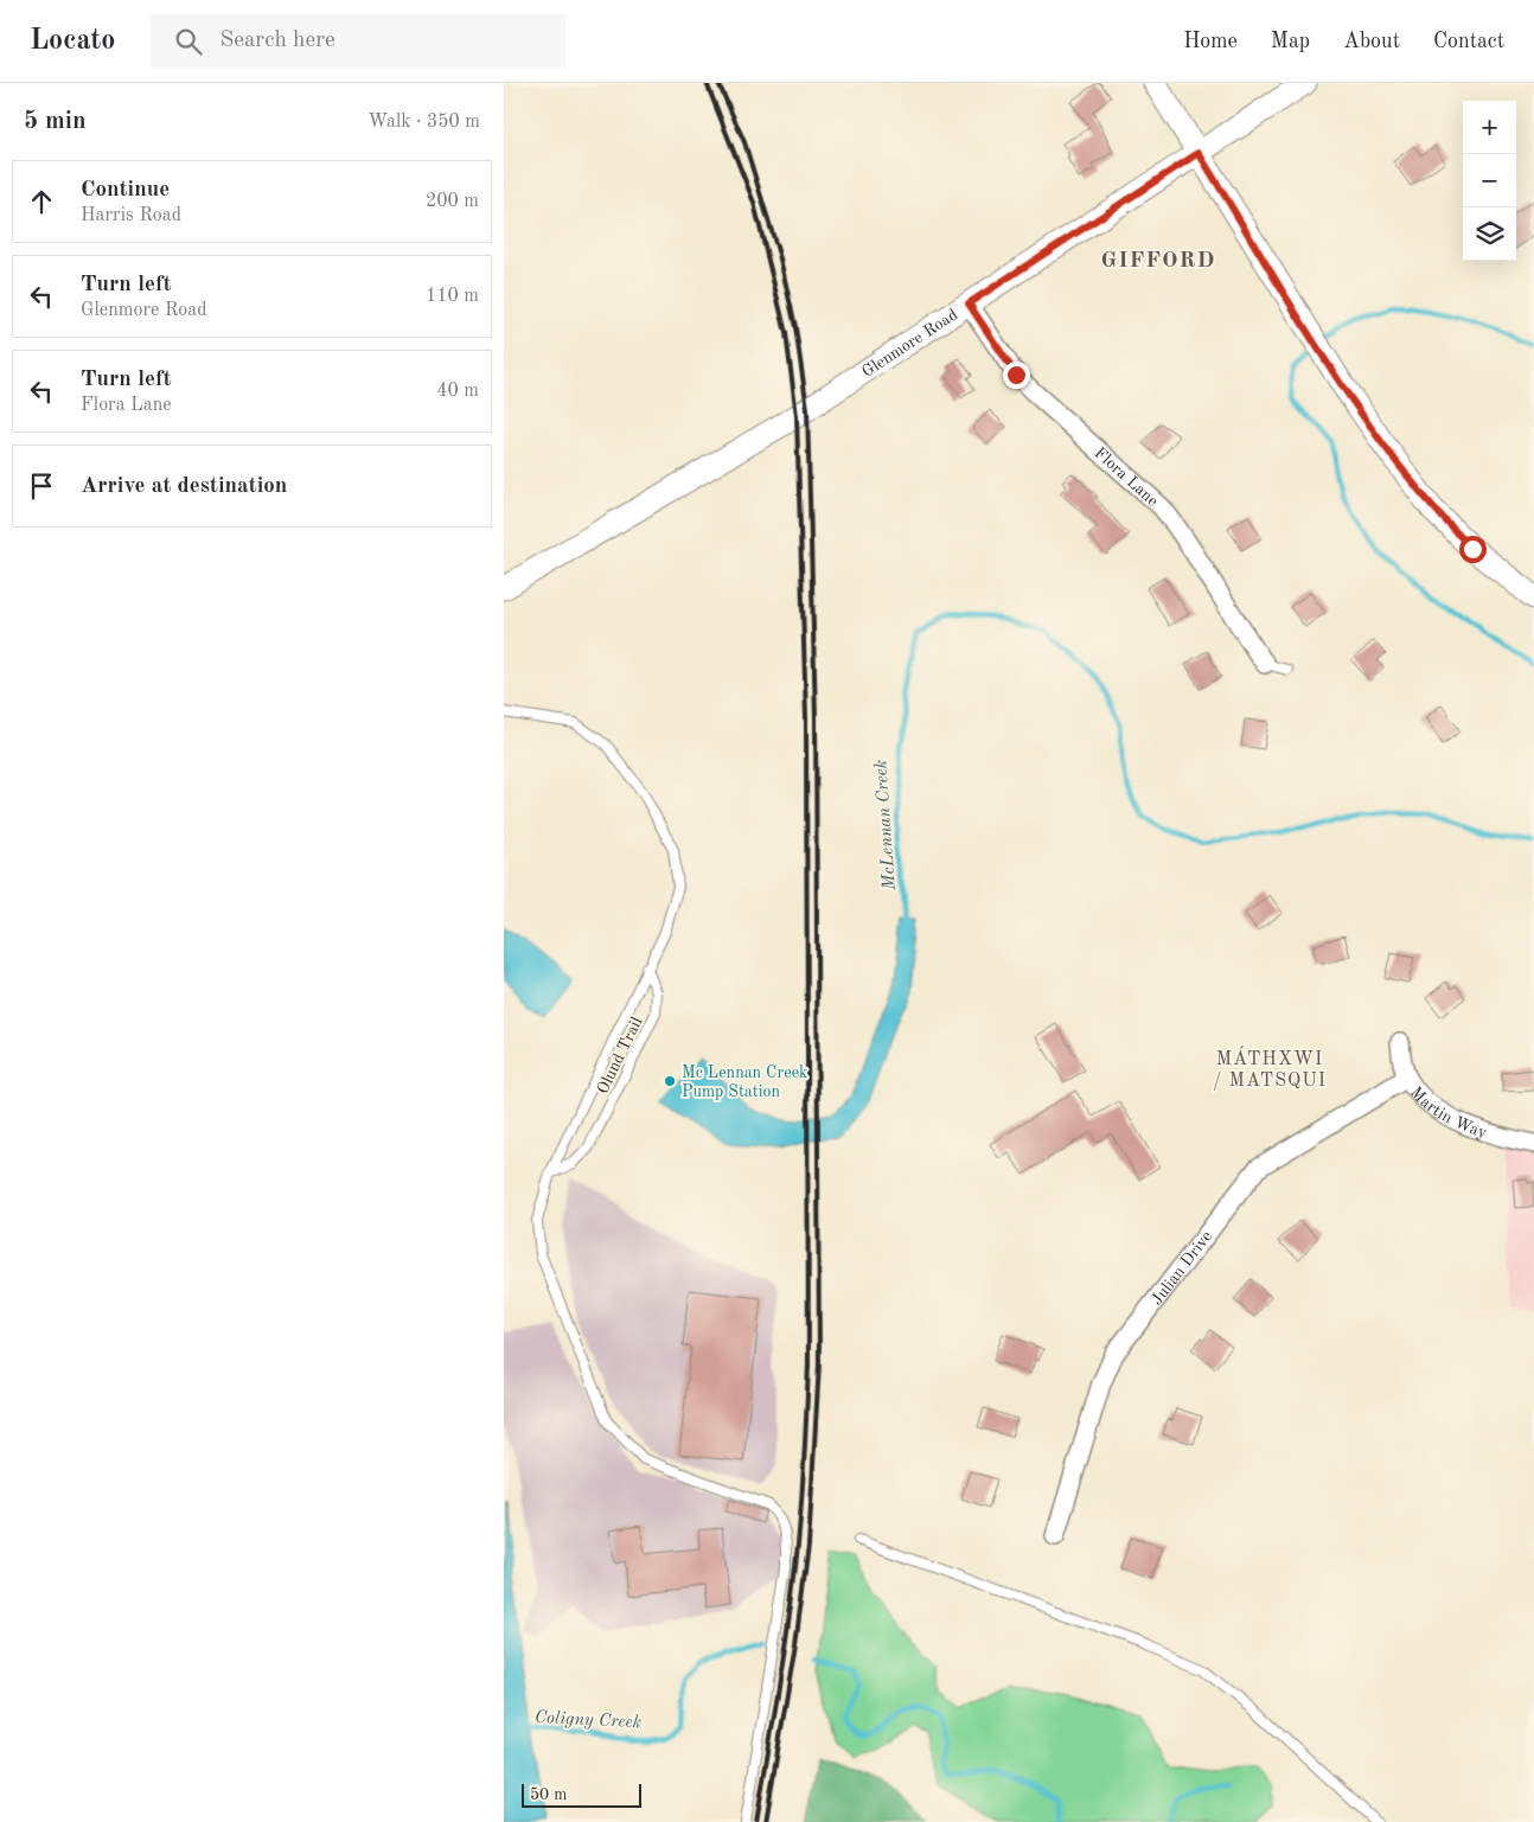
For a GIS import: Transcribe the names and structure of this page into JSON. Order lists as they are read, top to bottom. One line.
{"streets":{"street":["Glenmore Road","Flora Lane","Martin Way","Julian Drive"],"lane":["Olund Trail"]},"crossings":[["Glenmore Road","Flora Lane"],["Martin Way","Julian Drive"]],"districts":["GIFFORD","MÁTHXWI / MATSQUI"],"water":["McLennan Creek","Coligny Creek"],"places":["Mc Lennan Creek Pump Station"],"scale_bar":"50 m","page":{"header":"Locato","search":"Search here","nav":["Home","Map","About","Contact"],"heading":["5 min","Walk · 350 m"],"map_buttons":["+","−"],"list":[["Continue","Harris Road","200 m"],["Turn left","Glenmore Road","110 m"],["Turn left","Flora Lane","40 m"],"Arrive at destination"],"scale":"50 m"}}
